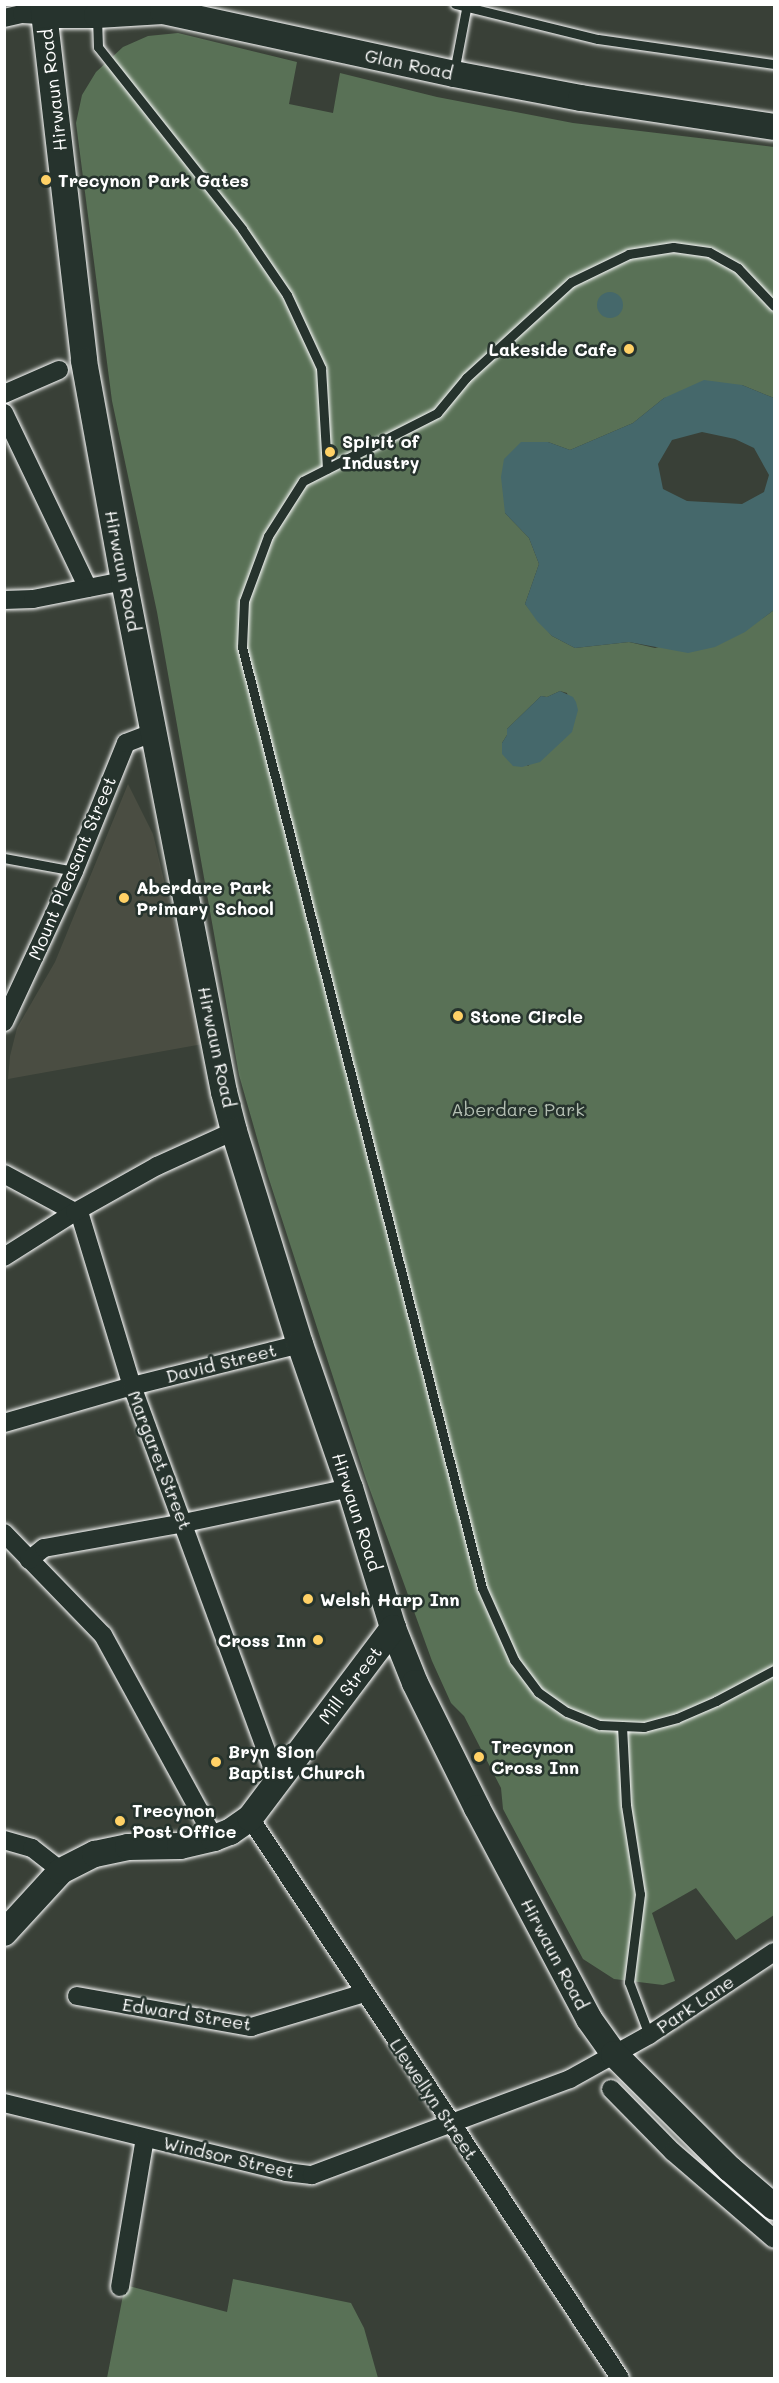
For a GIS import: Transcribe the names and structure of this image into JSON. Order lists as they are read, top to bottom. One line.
{"streets":{"main road":["Glan Road","Hirwaun Road","Mill Street"],"street":["Mount Pleasant Street","David Street","Margaret Street","Park Lane","Edward Street","Llewellyn Street","Windsor Street"]},"crossings":[["Glan Road","Hirwaun Road"],["Hirwaun Road","Mount Pleasant Street"],["Hirwaun Road","David Street"],["Hirwaun Road","Mill Street"],["Hirwaun Road","Park Lane"],["Hirwaun Road","Windsor Street"],["David Street","Margaret Street"],["Margaret Street","Mill Street"],["Mill Street","Llewellyn Street"],["Park Lane","Windsor Street"],["Edward Street","Llewellyn Street"],["Llewellyn Street","Windsor Street"]],"parks":["Aberdare Park"],"places":["Trecynon Park Gates","Lakeside Cafe","Spirit of Industry","Aberdare Park Primary School","Stone Circle","Welsh Harp Inn","Cross Inn","Trecynon Cross Inn","Bryn Sion Baptist Church","Trecynon Post Office"]}
